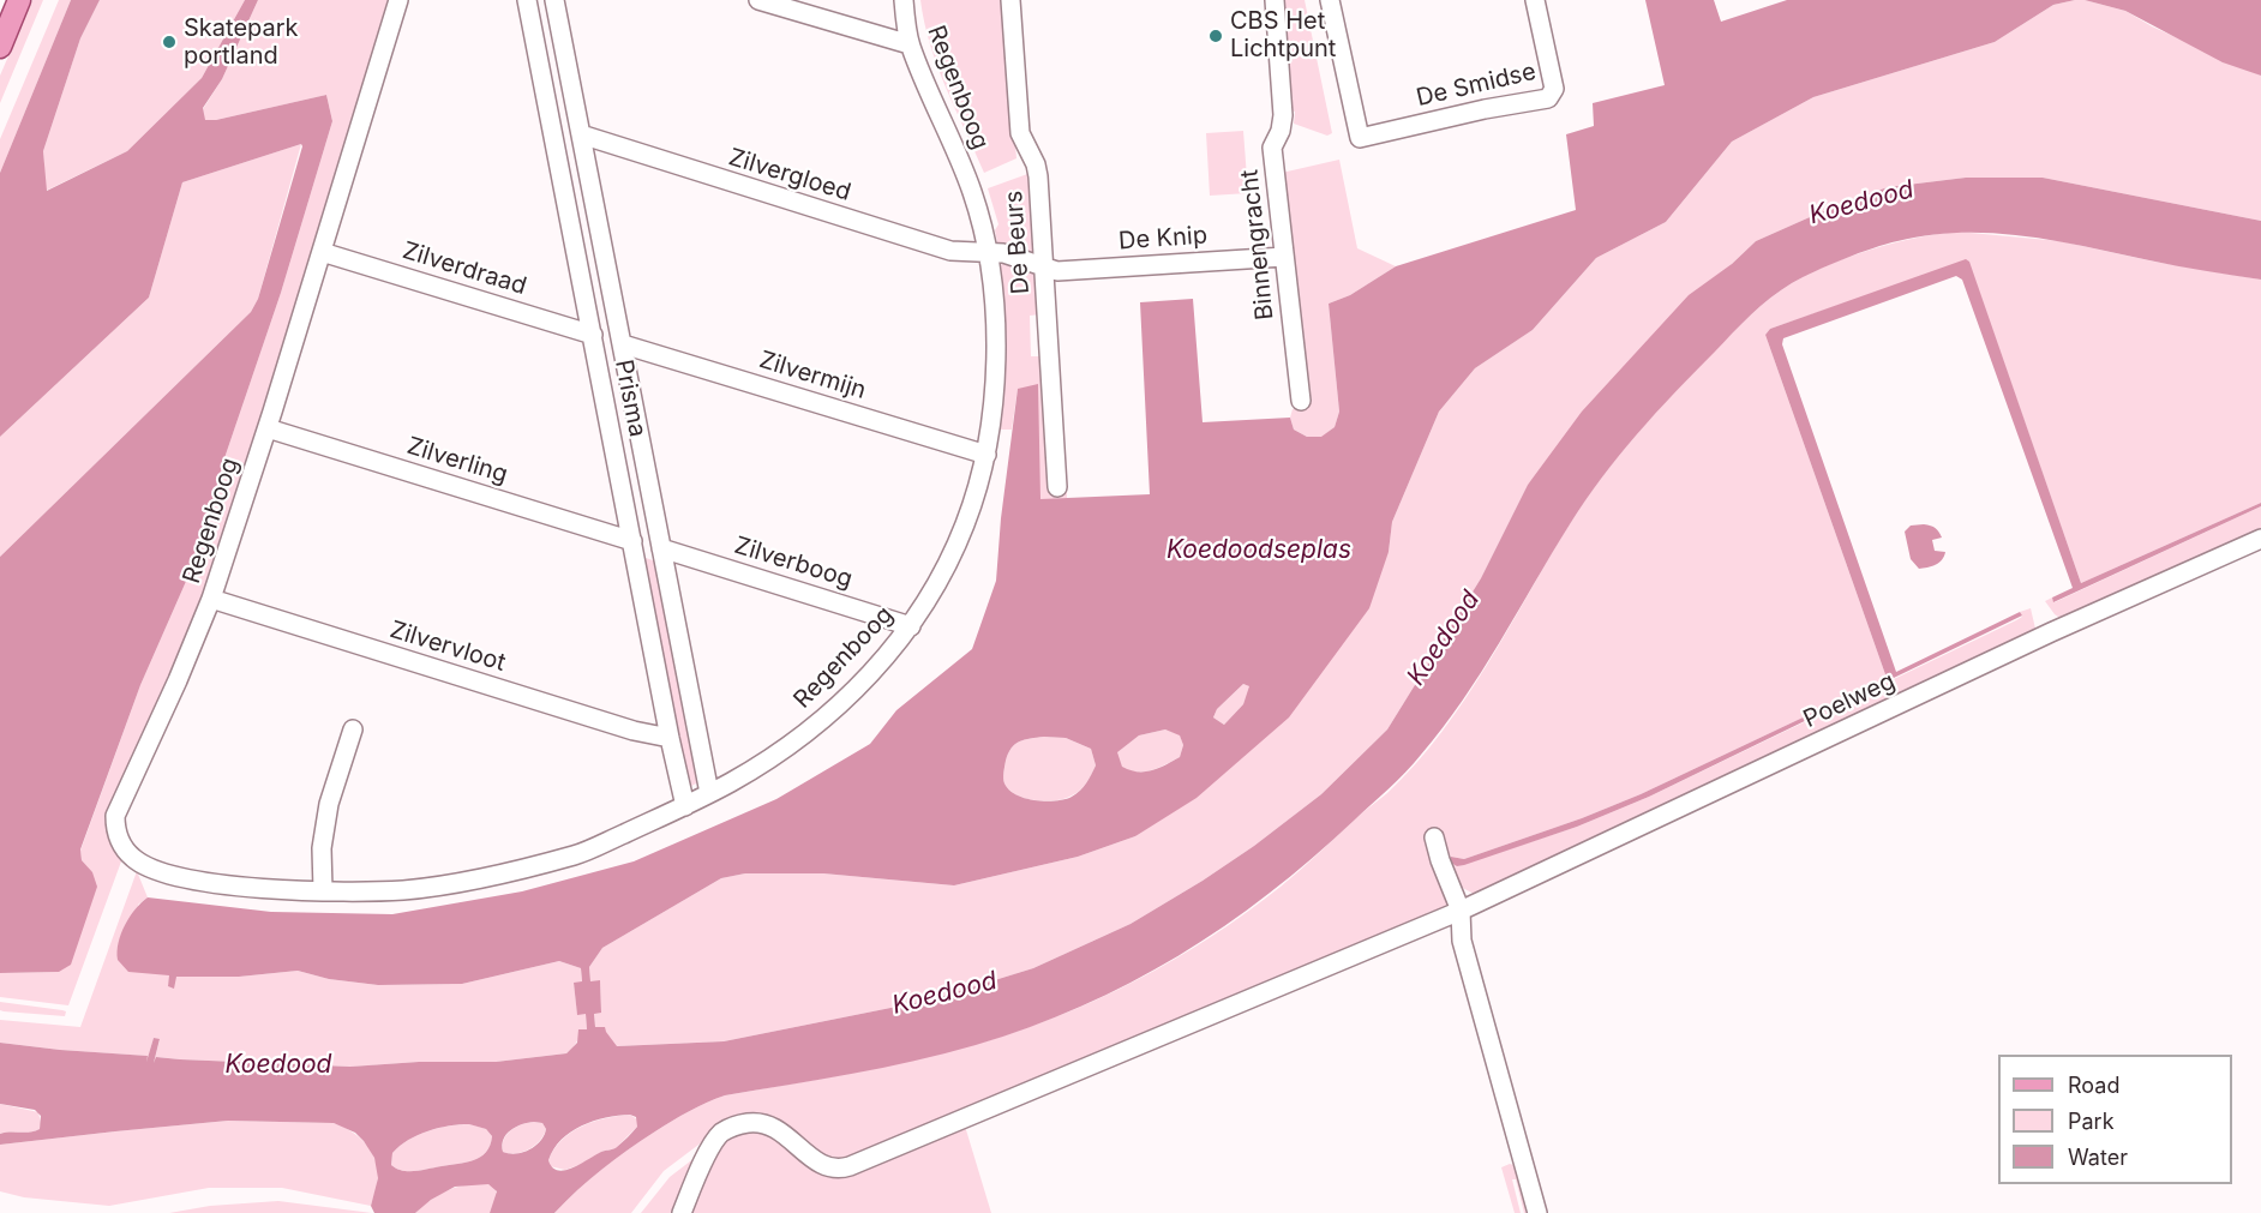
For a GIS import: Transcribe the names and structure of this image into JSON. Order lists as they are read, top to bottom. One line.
{"streets":{"street":["De Smidse","Regenboog","Zilvergloed","De Knip","De Beurs","Binnengracht","Zilverdraad","Zilvermijn","Prisma","Zilverling","Zilverboog","Zilvervloot","Poelweg"]},"crossings":[["Regenboog","Zilvergloed"],["Regenboog","Zilverdraad"],["Regenboog","Zilvermijn"],["Regenboog","Prisma"],["Regenboog","Zilverling"],["Regenboog","Zilverboog"],["Regenboog","Zilvervloot"],["Zilvergloed","De Knip"],["Zilvergloed","De Beurs"],["Zilvergloed","Prisma"],["De Knip","De Beurs"],["De Knip","Binnengracht"],["Zilverdraad","Prisma"],["Zilvermijn","Prisma"],["Prisma","Zilverling"],["Prisma","Zilverboog"],["Prisma","Zilvervloot"]],"water":["Koedood","Koedoodseplas"],"places":["CBS Het Lichtpunt","Skatepark portland"],"legend":["Road","Park","Water"]}
